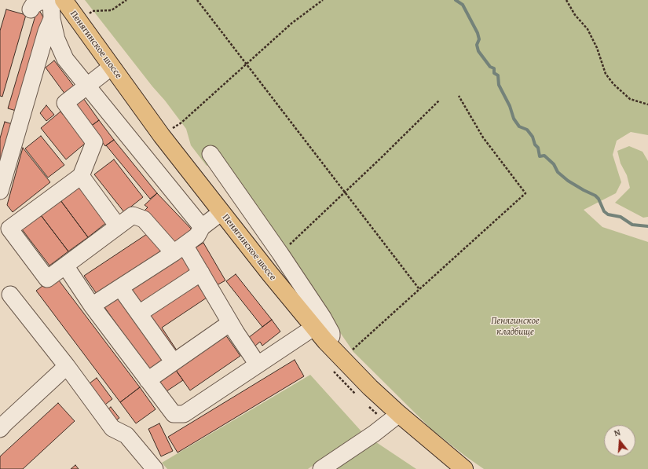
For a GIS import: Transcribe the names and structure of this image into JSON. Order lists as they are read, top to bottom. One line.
{"streets":{"main road":["Пенягинское шоссе"]},"parks":["Пенягинское кладбище"],"north":"top"}
